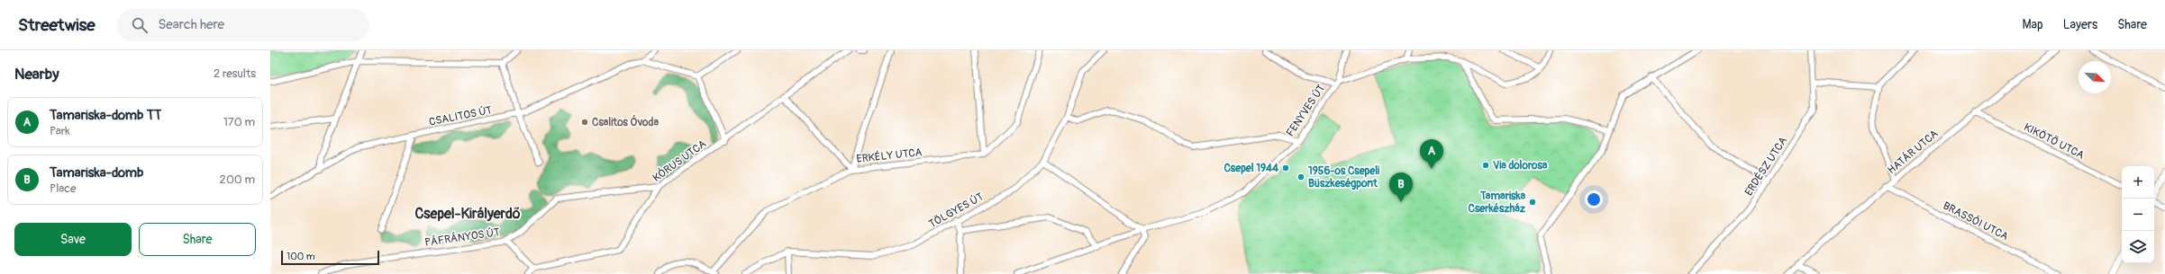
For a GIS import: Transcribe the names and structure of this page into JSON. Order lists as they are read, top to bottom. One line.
{"streets":{"street":["FENYVES ÚT","CSALITOS ÚT","KIKÖTŐ UTCA","HATÁR UTCA","ERKÉLY UTCA","KÓRUS UTCA","ERDÉSZ UTCA","TÖLGYES ÚT","BRASSÓI UTCA","PÁFRÁNYOS ÚT"]},"crossings":[["KIKÖTŐ UTCA","HATÁR UTCA"],["HATÁR UTCA","BRASSÓI UTCA"],["KÓRUS UTCA","PÁFRÁNYOS ÚT"]],"districts":["Csepel-Királyerdő"],"places":["Csalitos Óvoda","Via dolorosa","Csepel 1944","1956-os Csepeli Büszkeségpont","Tamariska Cserkészház"],"scale_bar":"100 m","north":"bottom right","page":{"header":"Streetwise","search":"Search here","nav":["Map","Layers","Share"],"heading":["Nearby","2 results"],"list":[{"mark":"A","name":"Tamariska-domb TT","note":"Park","value":"170 m"},{"mark":"B","name":"Tamariska-domb","note":"Place","value":"200 m"}],"pins":["A","B"],"map_buttons":["+","−"],"buttons":["Save","Share"],"scale":"100 m"}}
